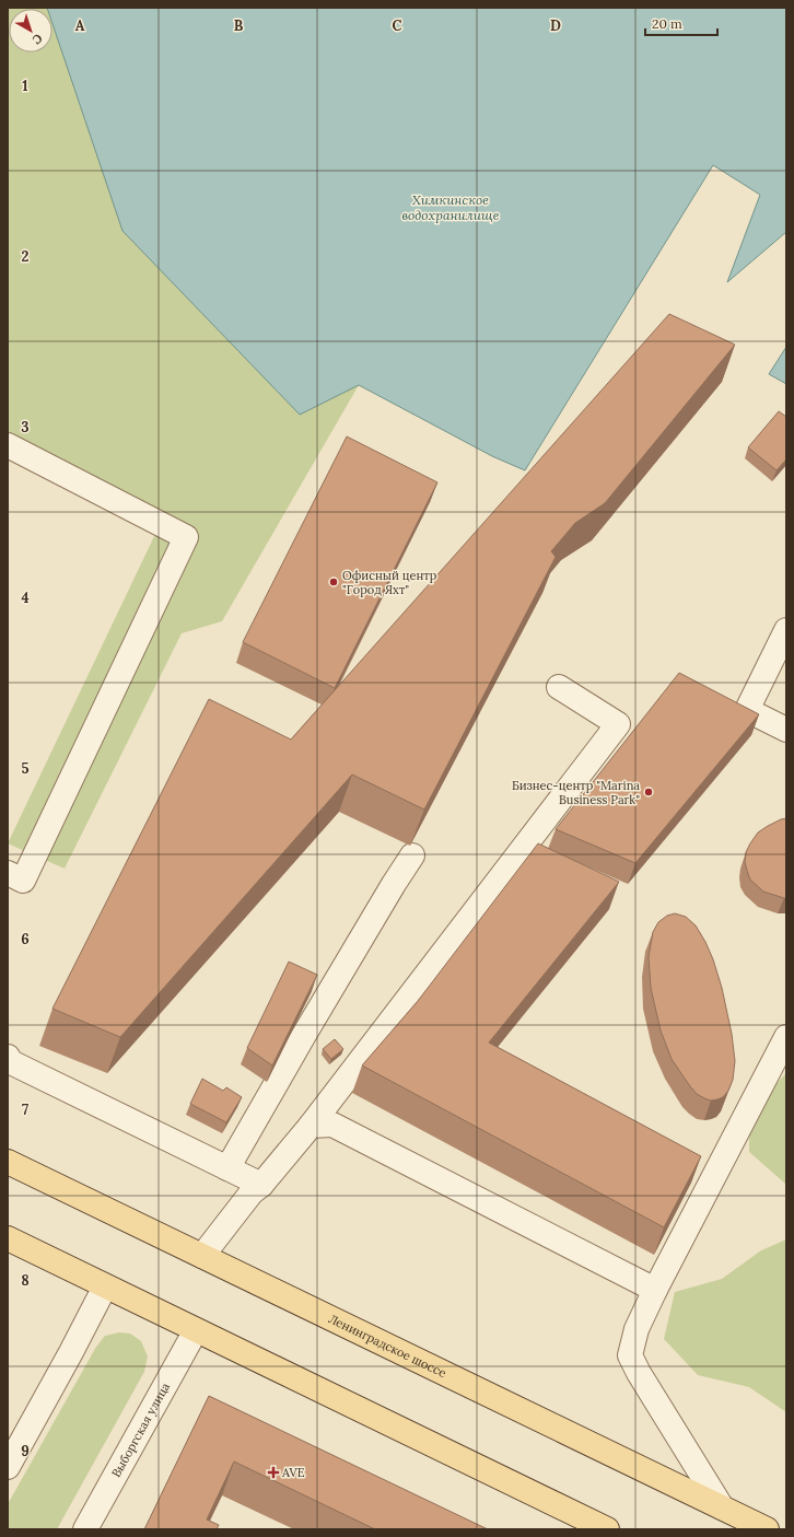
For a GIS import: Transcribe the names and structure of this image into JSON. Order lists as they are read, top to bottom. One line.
{"streets":{"main road":["Ленинградское шоссе"],"street":["Выборгская улица"]},"water":["Химкинское водохранилище"],"places":{"other":["Офисный центр \"Город Яхт\"","Бизнес-центр \"Marina Business Park\""],"health":["AVE"]},"scale_bar":"20 m","north":"bottom right","grid":{"columns":["A","B","C","D"],"rows":["1","2","3","4","5","6","7","8","9"]}}
